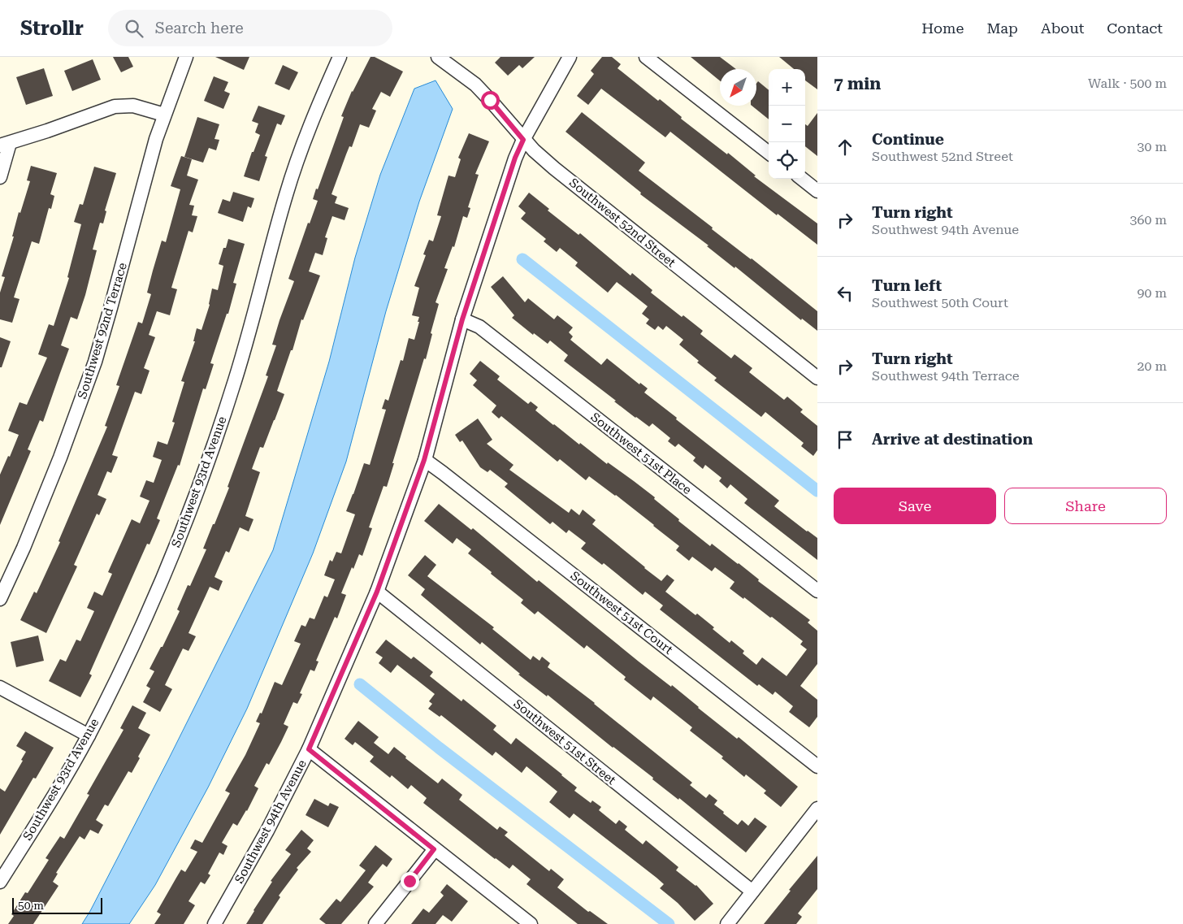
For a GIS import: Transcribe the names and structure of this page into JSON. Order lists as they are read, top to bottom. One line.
{"streets":{"street":["Southwest 52nd Street","Southwest 92nd Terrace","Southwest 51st Place","Southwest 93rd Avenue","Southwest 51st Court","Southwest 51st Street","Southwest 94th Avenue"]},"crossings":[["Southwest 52nd Street","Southwest 94th Avenue"],["Southwest 51st Place","Southwest 94th Avenue"],["Southwest 51st Court","Southwest 94th Avenue"],["Southwest 51st Street","Southwest 94th Avenue"]],"scale_bar":"50 m","north":"bottom left","page":{"header":"Strollr","search":"Search here","nav":["Home","Map","About","Contact"],"heading":["7 min","Walk · 500 m"],"map_buttons":["+","−"],"list":[["Continue","Southwest 52nd Street","30 m"],["Turn right","Southwest 94th Avenue","360 m"],["Turn left","Southwest 50th Court","90 m"],["Turn right","Southwest 94th Terrace","20 m"],"Arrive at destination"],"buttons":["Save","Share"],"scale":"50 m"}}
